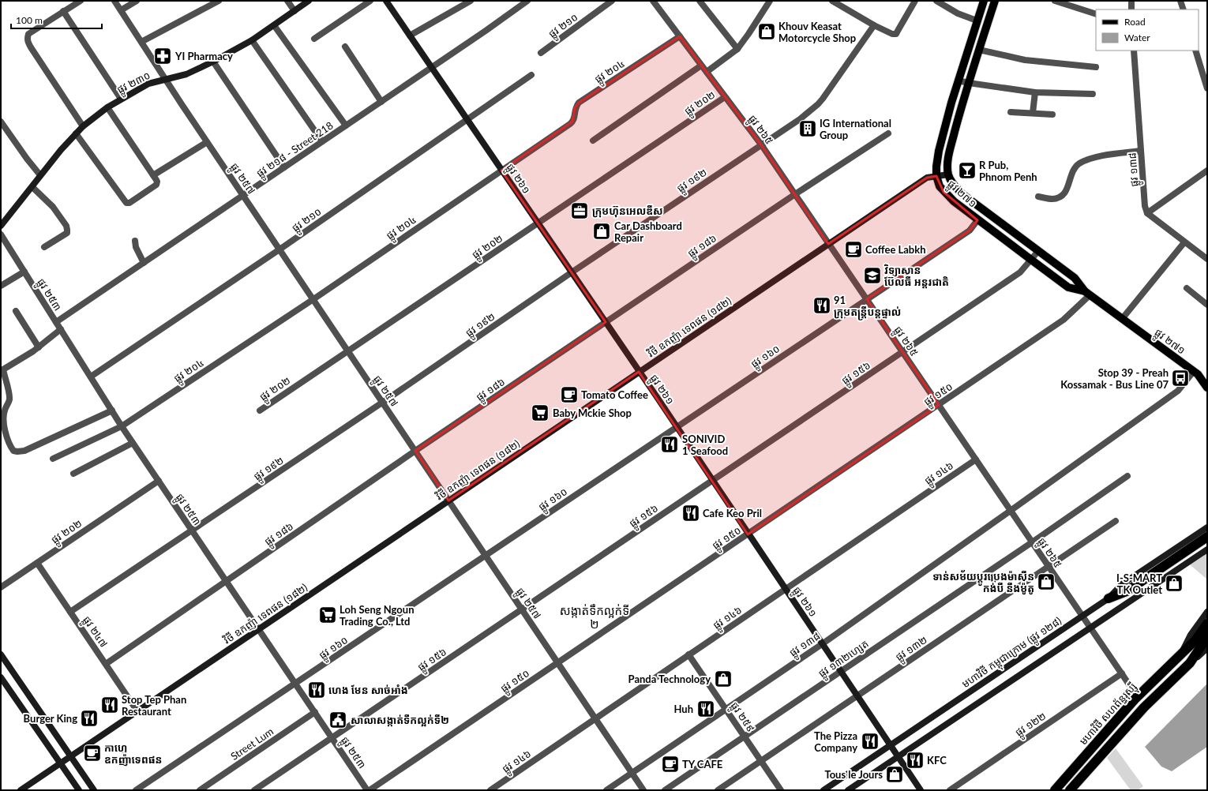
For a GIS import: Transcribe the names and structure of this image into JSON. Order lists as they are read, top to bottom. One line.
{"streets":{"highway":["មហាវិថី សហព័ន្ធរុស្ស៊ី"],"main road":["ផ្លូវ ២៧១"],"street":["ផ្លូវ ២១០","ផ្លូវ ២០៤","ផ្លូវ ២៣០","ផ្លូវ ២០២","ផ្លូវ ២៦៥","ផ្លូវ ២១៨ - Street 218","ផ្លូវ ១៣៨","ផ្លូវ ២៥៧","ផ្លូវ ២៦១","ផ្លូវ ១៩២","ផ្លូវ ១៨៦","ផ្លូវ ២៥៣","វិថី ឧកញ៉ា ទេពផន (១៨២)","ផ្លូវ ១៦០","ផ្លូវ ១៥៦","ផ្លូវ ១៥០","ផ្លូវ ១៤៦","ផ្លូវ ២៤៧","ផ្លូវ ១៣២","មហាវិថី កម្ពុជាក្រោម (ផ្លូវ ១២៨)","ផ្លូវ ១៣២ហ្សេត","ផ្លូវ ២៥៩","ផ្លូវ ១២២","Street Lum"]},"crossings":[["ផ្លូវ ២១០","ផ្លូវ ២៥៧"],["ផ្លូវ ២១០","ផ្លូវ ២៦១"],["ផ្លូវ ២១០","ផ្លូវ ២៥៣"],["ផ្លូវ ២០៤","ផ្លូវ ២៦៥"],["ផ្លូវ ២០៤","ផ្លូវ ២៥៧"],["ផ្លូវ ២០៤","ផ្លូវ ២៦១"],["ផ្លូវ ២០៤","ផ្លូវ ២៥៣"],["ផ្លូវ ២៣០","ផ្លូវ ២៥៧"],["ផ្លូវ ២០២","ផ្លូវ ២៦៥"],["ផ្លូវ ២០២","ផ្លូវ ២៥៧"],["ផ្លូវ ២០២","ផ្លូវ ២៦១"],["ផ្លូវ ២០២","ផ្លូវ ២៥៣"],["ផ្លូវ ២០២","ផ្លូវ ២៤៧"],["ផ្លូវ ២៦៥","ផ្លូវ ១៣៨"],["ផ្លូវ ២៦៥","ផ្លូវ ១៩២"],["ផ្លូវ ២៦៥","ផ្លូវ ១៨៦"],["ផ្លូវ ២៦៥","វិថី ឧកញ៉ា ទេពផន (១៨២)"],["ផ្លូវ ២៦៥","ផ្លូវ ១៦០"],["ផ្លូវ ២៦៥","ផ្លូវ ១៥៦"],["ផ្លូវ ២៦៥","ផ្លូវ ១៥០"],["ផ្លូវ ២៦៥","ផ្លូវ ១៤៦"],["ផ្លូវ ២៦៥","ផ្លូវ ១៣២"],["ផ្លូវ ២៦៥","មហាវិថី កម្ពុជាក្រោម (ផ្លូវ ១២៨)"],["ផ្លូវ ២៦៥","ផ្លូវ ១៣២ហ្សេត"],["ផ្លូវ ២៦៥","មហាវិថី សហព័ន្ធរុស្ស៊ី"],["ផ្លូវ ២៦៥","ផ្លូវ ១២២"],["ផ្លូវ ២១៨ - Street 218","ផ្លូវ ២៥៧"],["ផ្លូវ ២១៨ - Street 218","ផ្លូវ ២៦១"],["ផ្លូវ ២១៨ - Street 218","ផ្លូវ ២៥៣"],["ផ្លូវ ១៣៨","ផ្លូវ ២៥៧"],["ផ្លូវ ១៣៨","ផ្លូវ ២៦១"],["ផ្លូវ ១៣៨","ផ្លូវ ២៧១"],["ផ្លូវ ១៣៨","ផ្លូវ ២៥៩"],["ផ្លូវ ២៥៧","ផ្លូវ ១៩២"],["ផ្លូវ ២៥៧","ផ្លូវ ១៨៦"],["ផ្លូវ ២៥៧","វិថី ឧកញ៉ា ទេពផន (១៨២)"],["ផ្លូវ ២៥៧","ផ្លូវ ១៦០"],["ផ្លូវ ២៥៧","ផ្លូវ ១៥៦"],["ផ្លូវ ២៥៧","ផ្លូវ ១៥០"],["ផ្លូវ ២៥៧","ផ្លូវ ១៤៦"],["ផ្លូវ ២៦១","ផ្លូវ ១៩២"],["ផ្លូវ ២៦១","ផ្លូវ ១៨៦"],["ផ្លូវ ២៦១","វិថី ឧកញ៉ា ទេពផន (១៨២)"],["ផ្លូវ ២៦១","ផ្លូវ ១៦០"],["ផ្លូវ ២៦១","ផ្លូវ ១៥៦"],["ផ្លូវ ២៦១","ផ្លូវ ១៥០"],["ផ្លូវ ២៦១","ផ្លូវ ១៤៦"],["ផ្លូវ ២៦១","ផ្លូវ ១៣២"],["ផ្លូវ ២៦១","មហាវិថី កម្ពុជាក្រោម (ផ្លូវ ១២៨)"],["ផ្លូវ ២៦១","ផ្លូវ ១៣២ហ្សេត"],["ផ្លូវ ១៩២","ផ្លូវ ២៥៣"],["ផ្លូវ ១៩២","ផ្លូវ ២៤៧"],["ផ្លូវ ២៧១","វិថី ឧកញ៉ា ទេពផន (១៨២)"],["ផ្លូវ ២៧១","ផ្លូវ ១៦០"],["ផ្លូវ ២៧១","ផ្លូវ ១៥៦"],["ផ្លូវ ២៧១","ផ្លូវ ១៥០"],["ផ្លូវ ១៨៦","ផ្លូវ ២៥៣"],["ផ្លូវ ១៨៦","ផ្លូវ ២៤៧"],["ផ្លូវ ២៥៣","វិថី ឧកញ៉ា ទេពផន (១៨២)"],["ផ្លូវ ២៥៣","ផ្លូវ ១៦០"],["ផ្លូវ ២៥៣","ផ្លូវ ១៥៦"],["ផ្លូវ ២៥៣","ផ្លូវ ១៥០"],["ផ្លូវ ២៥៣","Street Lum"],["វិថី ឧកញ៉ា ទេពផន (១៨២)","ផ្លូវ ២៤៧"],["ផ្លូវ ១៤៦","ផ្លូវ ២៥៩"],["ផ្លូវ ១៣២","ផ្លូវ ២៥៩"],["ផ្លូវ ១៣២ហ្សេត","ផ្លូវ ២៥៩"]],"districts":["សង្កាត់ទឹកល្អក់ទី ២"],"places":{"shop":["Khouv Keasat Motorcycle Shop","Car Dashboard Repair","ទាន់សម័យប្តូរប្រេងម៉ាសុីន កង់បី នឹងម៉ូតូ","I-S-MART TK Outlet","Panda Technology","Tous le Jours"],"pharmacy":["YI Pharmacy"],"building":["IG International Group"],"bar":["R Pub, Phnom Penh"],"office":["ក្រុមហ៊ុនអេលឌីស"],"cafe":["Coffee Labkh","Tomato Coffee","កាហ្វេ ឧកញ៉ាទេពផន","TY CAFE"],"school or university":["វិទ្យាស្ថាន ប៊ែលធី អន្ដរជាតិ"],"restaurant":["91 ក្រុមតន្រ្តីបន្តផ្ទាល់","SONIVID 1 Seafood","Cafe Keo Pril","ហេង មែន សាច់អាំង","Stop Tep Phan Restaurant","Huh","Burger King","The Pizza Company","KFC"],"bus stop":["Stop 39 - Preah Kossamak - Bus Line 07"],"supermarket":["Baby Mckie Shop","Loh Seng Ngoun Trading Co., Ltd"],"public building":["សាលាសង្កាត់ទឹកល្អក់ទី២"]},"legend":["Road","Water"],"scale_bar":"100 m"}
